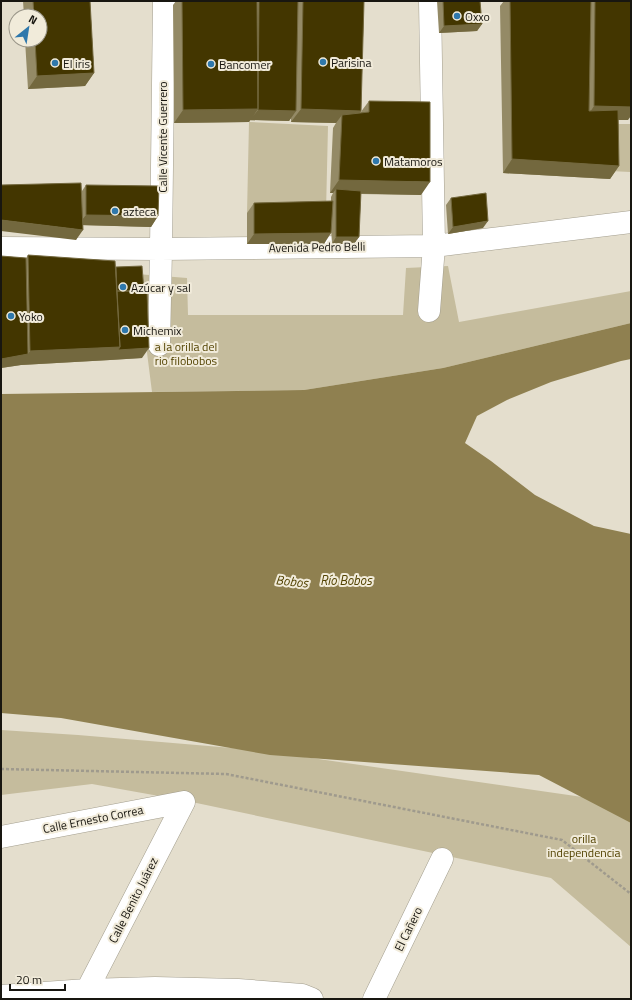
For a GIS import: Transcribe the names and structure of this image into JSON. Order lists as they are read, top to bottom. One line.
{"streets":{"street":["Calle Vicente Guerrero","Avenida Pedro Belli","Calle Ernesto Correa","Calle Benito Juárez","El Cañero"]},"crossings":[["Calle Vicente Guerrero","Avenida Pedro Belli"],["Calle Ernesto Correa","Calle Benito Juárez"]],"water":["Río Bobos","Bobos"],"parks":["a la orilla del rio filobobos","orilla independencia"],"places":["Oxxo","Parisina","El iris","Bancomer","Matamoros","azteca","Azúcar y sal","Yoko","Michemix"],"scale_bar":"20 m","north":"top right"}
